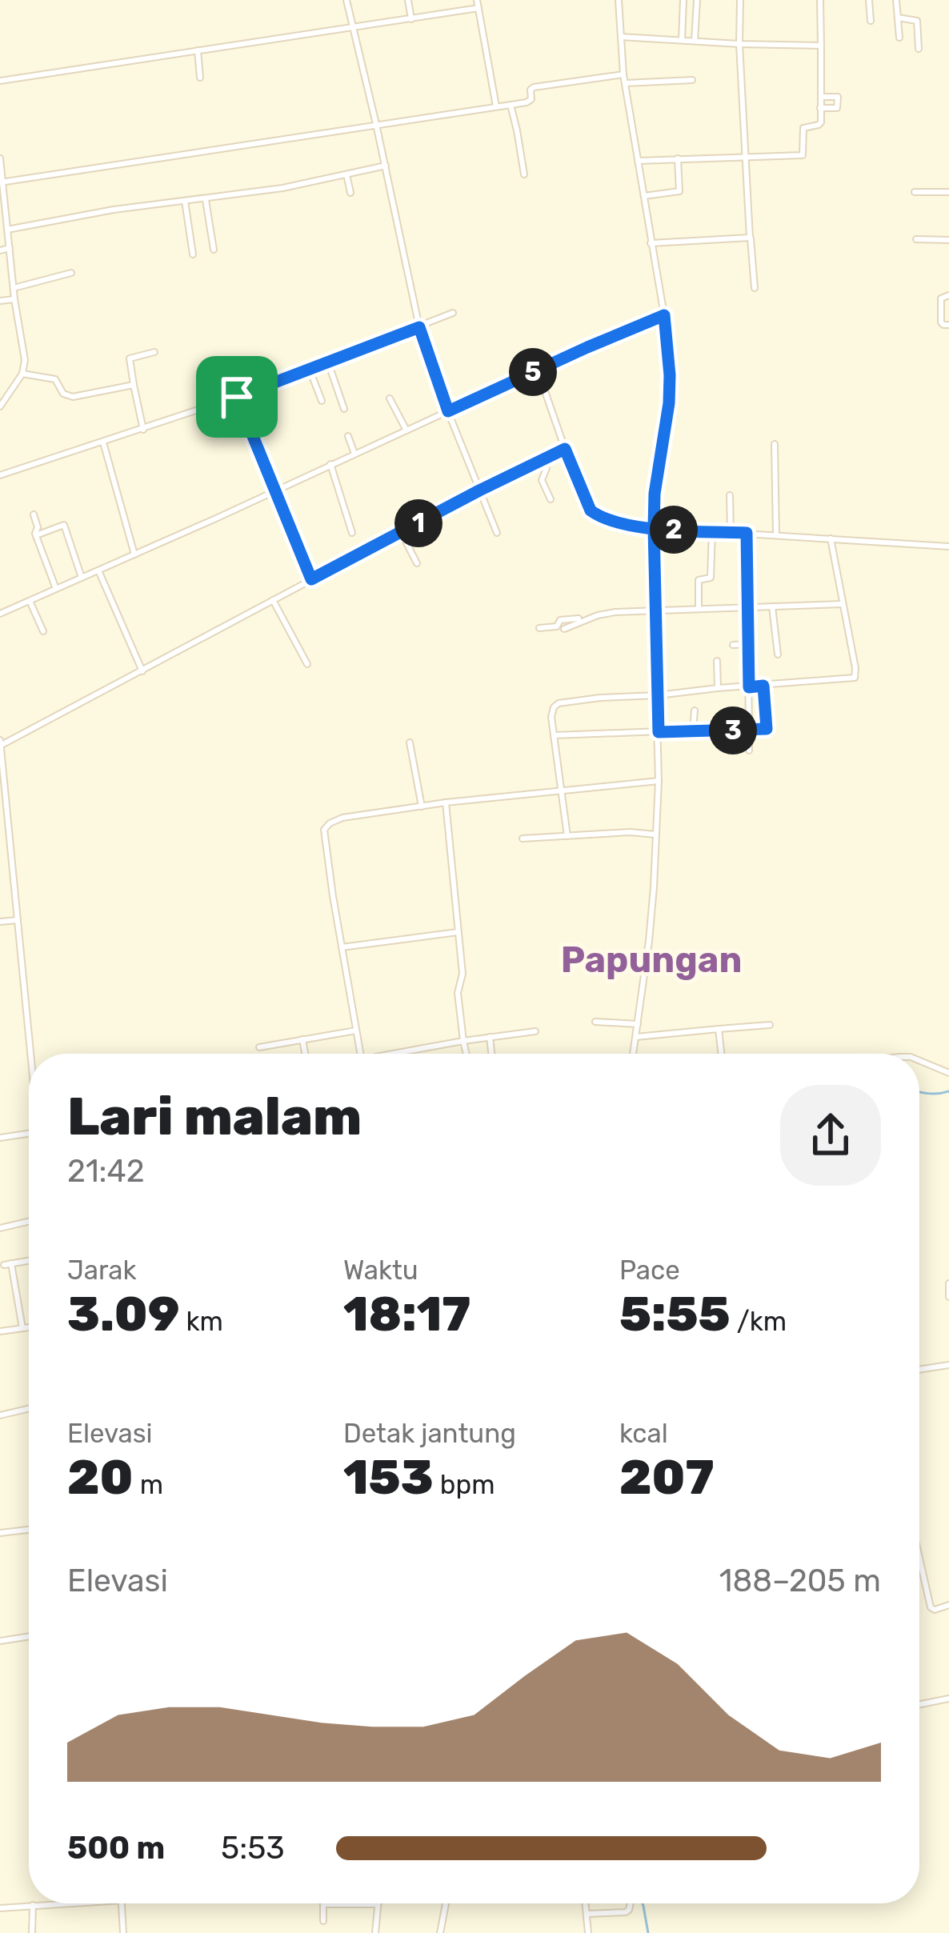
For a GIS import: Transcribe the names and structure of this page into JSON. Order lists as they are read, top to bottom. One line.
{"districts":["Papungan"],"page":{"pins":["5","1","2","3"],"heading":["Lari malam","21:42"],"stats":[["Jarak","3.09 km"],["Waktu","18:17"],["Pace","5:55 /km"],["Elevasi","20 m"],["Detak jantung","153 bpm"],["kcal","207"]],"chart":["Elevasi","188–205 m"],"list":[{"name":"500 m","note":"5:53"}]}}
